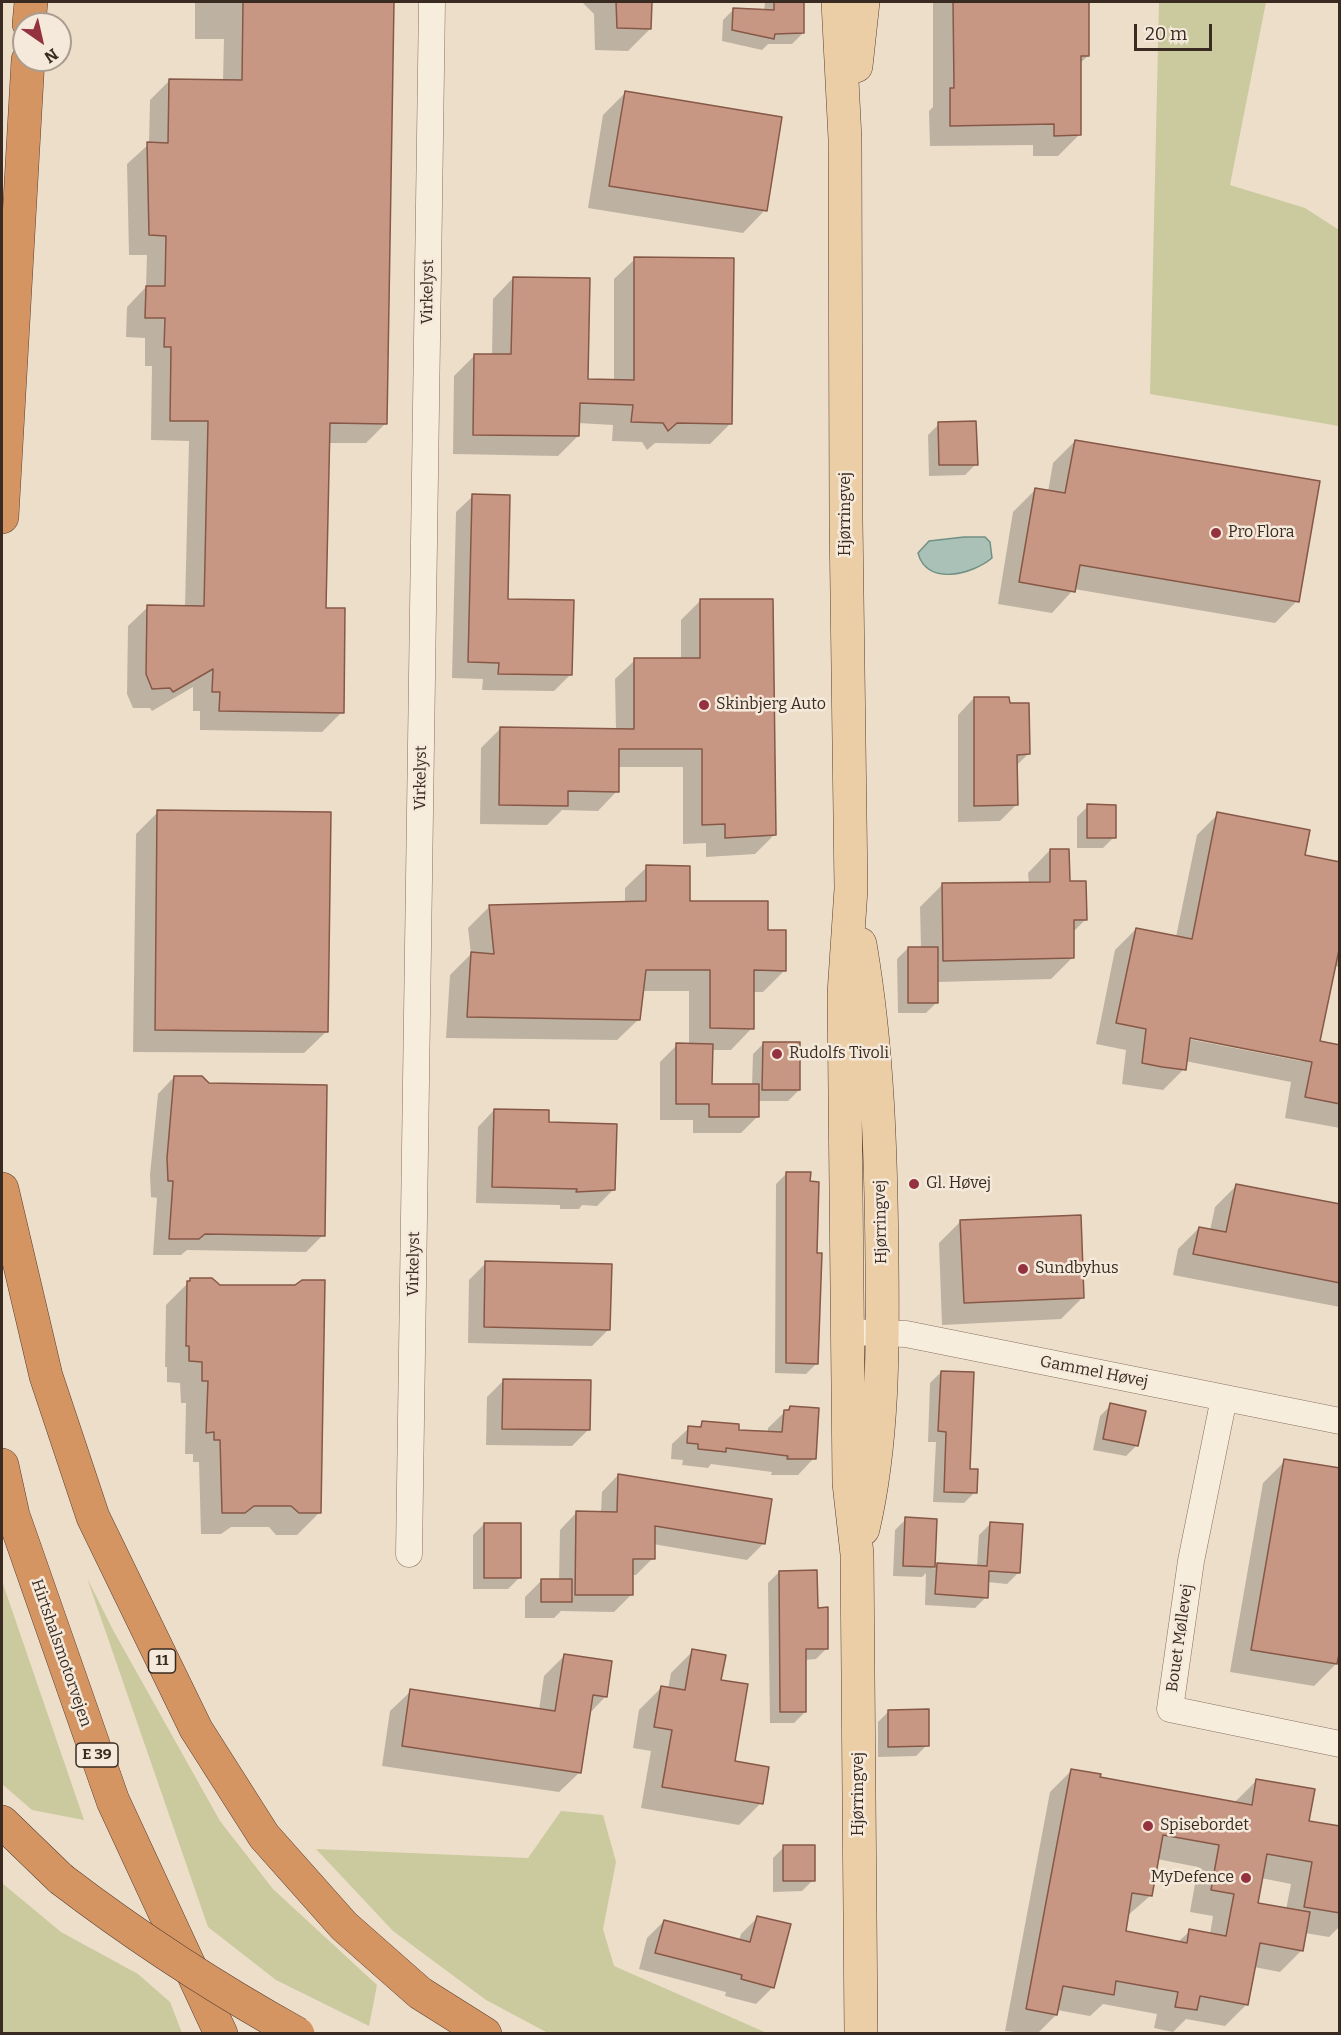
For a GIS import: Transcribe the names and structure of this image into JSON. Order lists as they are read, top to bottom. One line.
{"streets":{"highway":["Hirtshalsmotorvejen","11","E 39"],"main road":["Hjørringvej"],"street":["Virkelyst","Gammel Høvej","Bouet Møllevej"]},"crossings":[["Hjørringvej","Gammel Høvej"],["Gammel Høvej","Bouet Møllevej"]],"places":["Pro Flora","Skinbjerg Auto","Rudolfs Tivoli","Gl. Høvej","Sundbyhus","Spisebordet","MyDefence"],"scale_bar":"20 m","north":"bottom right"}
